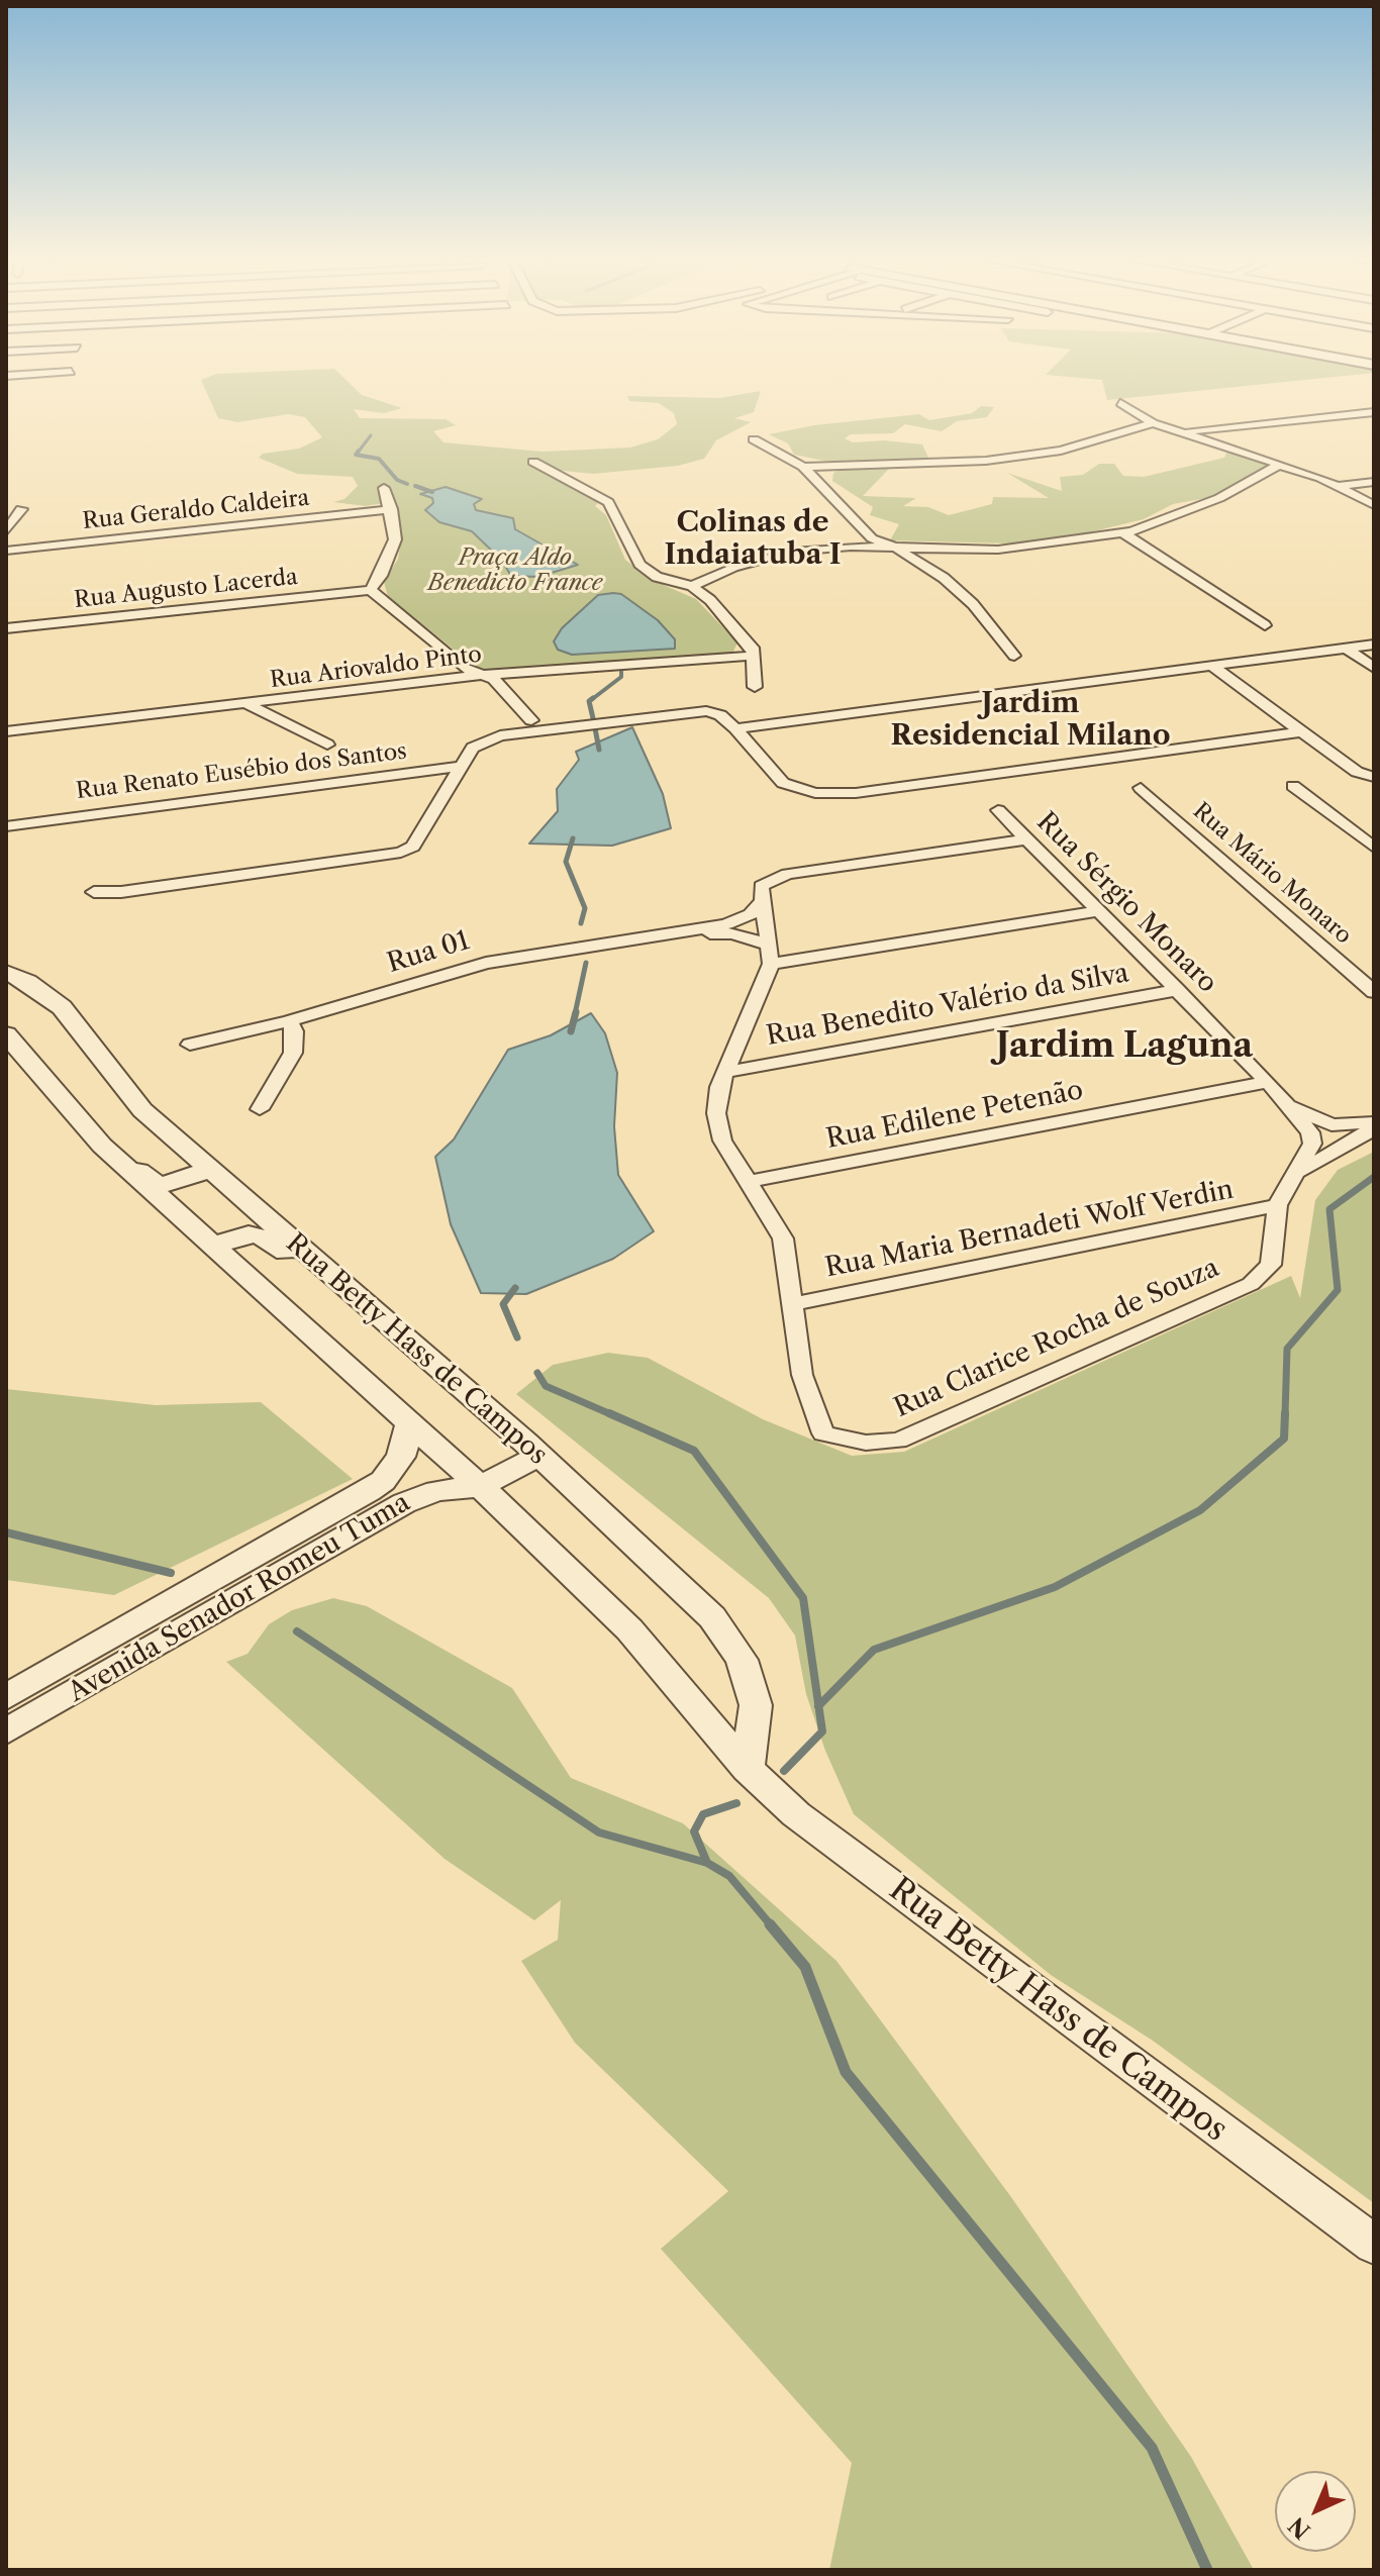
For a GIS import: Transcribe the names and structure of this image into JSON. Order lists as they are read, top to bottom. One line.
{"streets":{"street":["Rua Geraldo Caldeira","Rua Augusto Lacerda","Rua Ariovaldo Pinto","Rua Renato Eusébio dos Santos","Rua Mário Monaro","Rua Sérgio Monaro","Rua 01","Rua Benedito Valério da Silva","Rua Edilene Petenão","Rua Maria Bernadeti Wolf Verdin","Rua Clarice Rocha de Souza","Rua Betty Hass de Campos","Avenida Senador Romeu Tuma"]},"crossings":[["Rua Sérgio Monaro","Rua Benedito Valério da Silva"],["Rua Sérgio Monaro","Rua Edilene Petenão"],["Rua Sérgio Monaro","Rua Clarice Rocha de Souza"],["Rua 01","Rua Clarice Rocha de Souza"],["Rua Benedito Valério da Silva","Rua Clarice Rocha de Souza"],["Rua Edilene Petenão","Rua Clarice Rocha de Souza"],["Rua Maria Bernadeti Wolf Verdin","Rua Clarice Rocha de Souza"],["Rua Betty Hass de Campos","Avenida Senador Romeu Tuma"]],"districts":["Colinas de Indaiatuba I","Jardim Residencial Milano","Jardim Laguna"],"parks":["Praça Aldo Benedicto France"],"north":"bottom left"}
